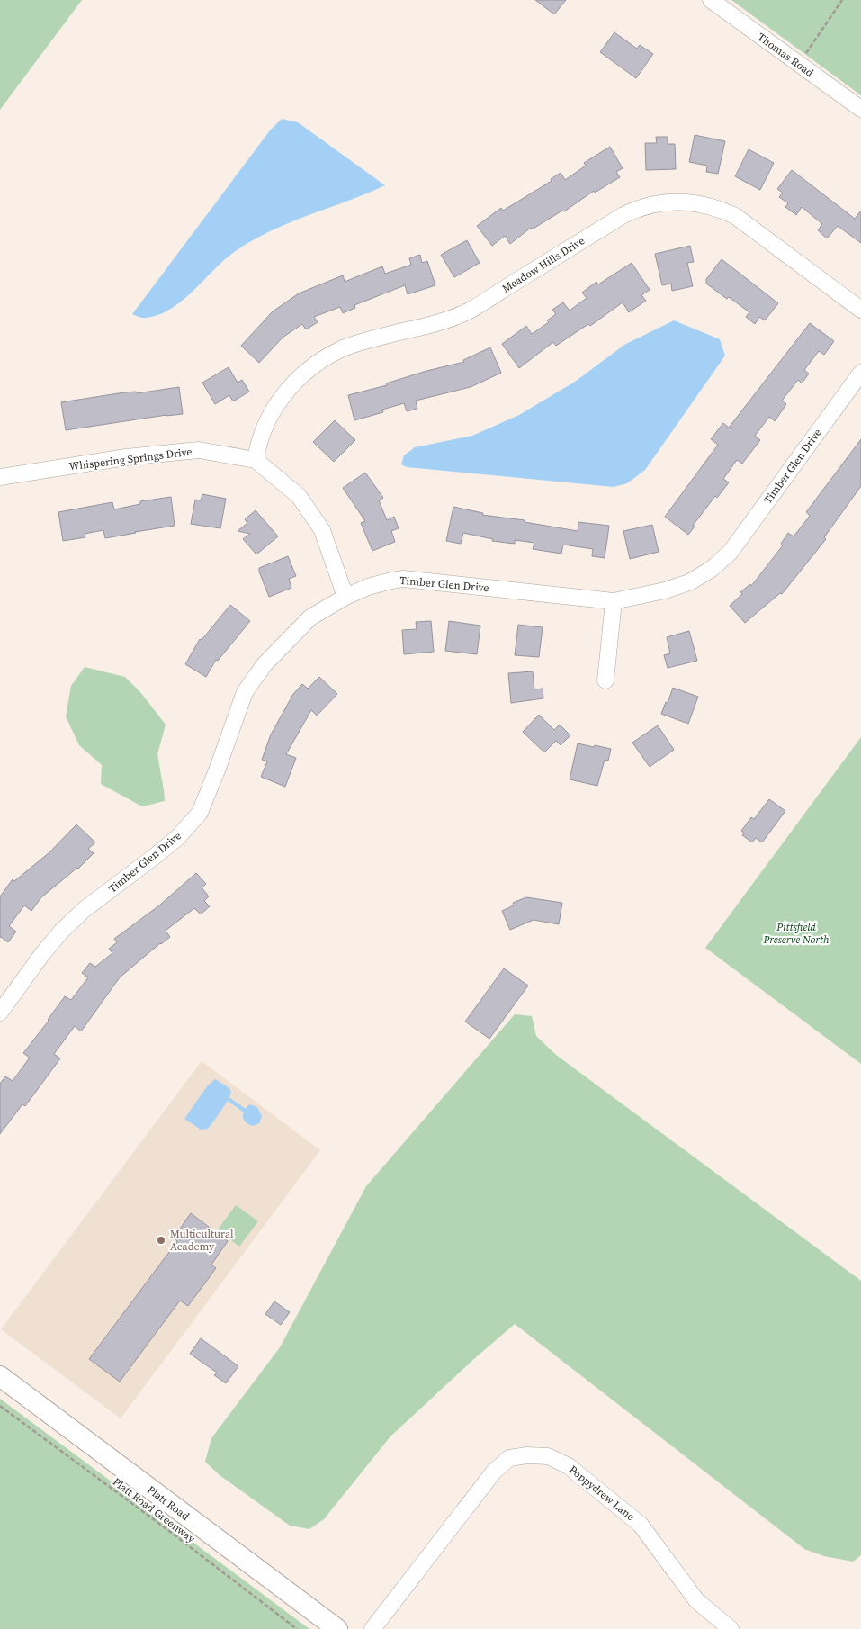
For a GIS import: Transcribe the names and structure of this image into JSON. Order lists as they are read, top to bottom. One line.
{"streets":{"main road":["Platt Road"],"street":["Thomas Road","Meadow Hills Drive","Whispering Springs Drive","Timber Glen Drive","Poppydrew Lane"],"path":["Platt Road Greenway"]},"crossings":[["Meadow Hills Drive","Whispering Springs Drive"],["Whispering Springs Drive","Timber Glen Drive"]],"parks":["Pittsfield Preserve North"],"places":["Multicultural Academy"]}
